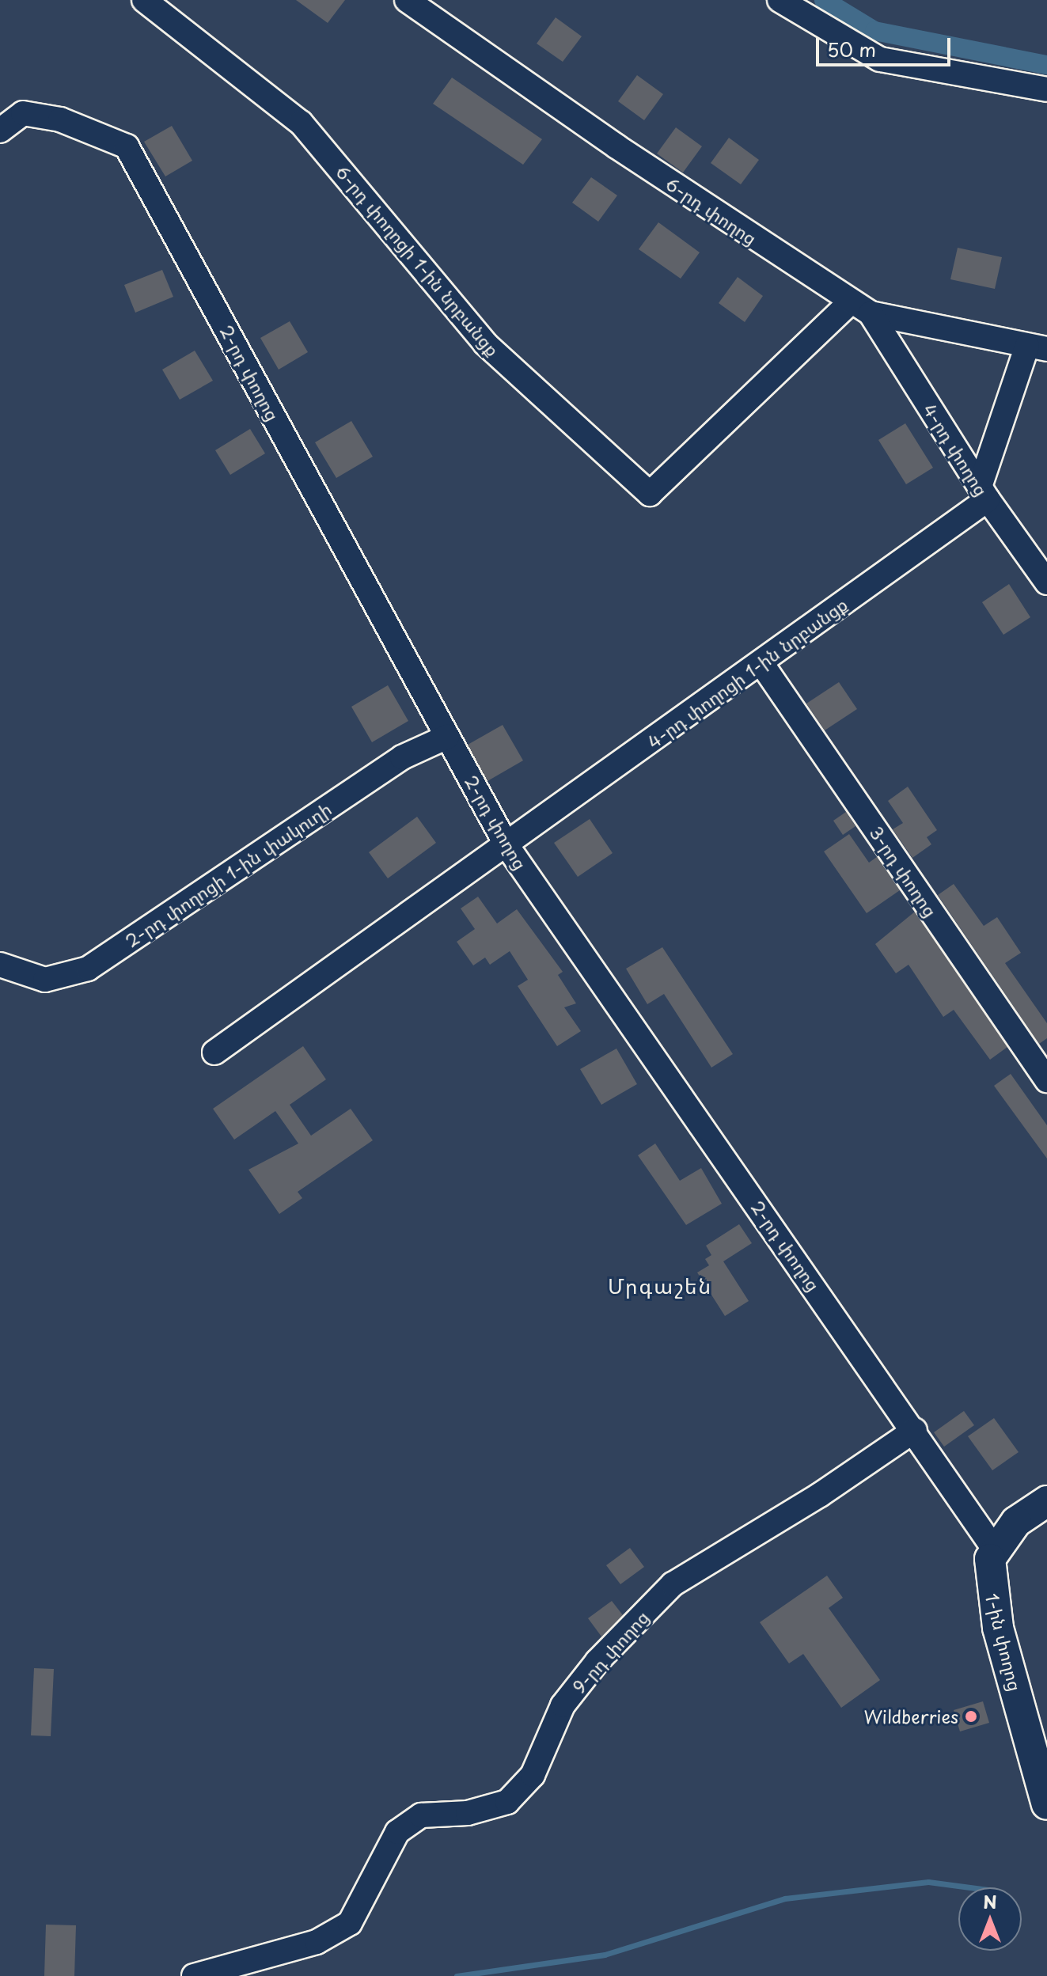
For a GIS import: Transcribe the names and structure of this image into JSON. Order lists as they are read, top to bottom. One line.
{"streets":{"main road":["1-ին փողոց"],"street":["6-րդ փողոց","6-րդ փողոցի 1-ին նրբանցք","2-րդ փողոց","4-րդ փողոց","4-րդ փողոցի 1-ին նրբանցք","3-րդ փողոց","2-րդ փողոցի 1-ին փակուղի","9-րդ փողոց"]},"crossings":[["6-րդ փողոց","6-րդ փողոցի 1-ին նրբանցք"],["6-րդ փողոց","4-րդ փողոց"],["6-րդ փողոցի 1-ին նրբանցք","4-րդ փողոց"],["2-րդ փողոց","4-րդ փողոցի 1-ին նրբանցք"],["2-րդ փողոց","2-րդ փողոցի 1-ին փակուղի"],["2-րդ փողոց","1-ին փողոց"],["2-րդ փողոց","9-րդ փողոց"],["4-րդ փողոց","4-րդ փողոցի 1-ին նրբանցք"],["4-րդ փողոցի 1-ին նրբանցք","3-րդ փողոց"]],"districts":["Մրգաշեն"],"places":["Wildberries"],"scale_bar":"50 m","north":"top"}
